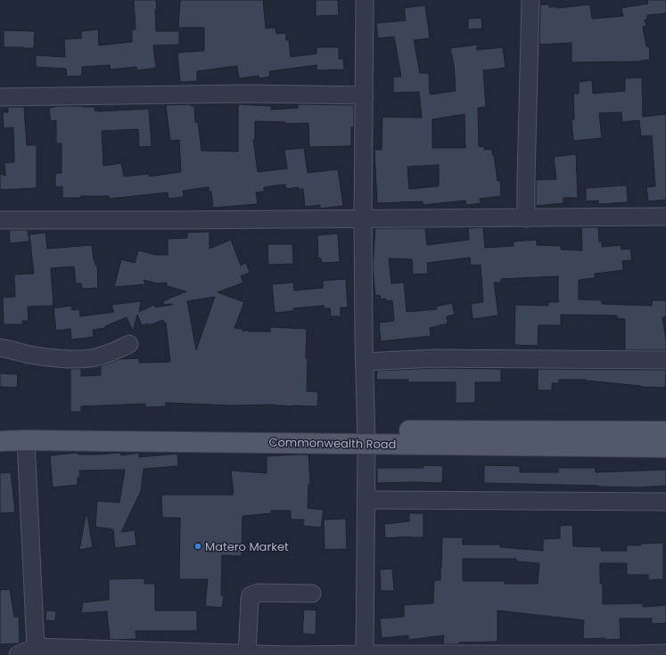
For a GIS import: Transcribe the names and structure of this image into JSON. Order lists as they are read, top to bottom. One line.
{"streets":{"main road":["Commonwealth Road"]},"places":["Matero Market"]}
